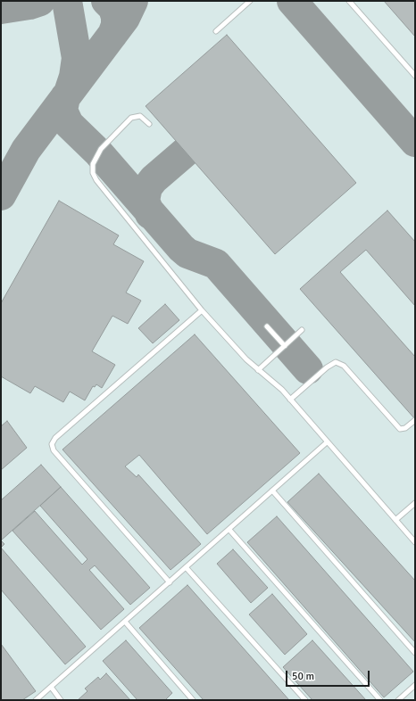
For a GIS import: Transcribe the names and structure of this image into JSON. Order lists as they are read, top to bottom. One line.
{"scale_bar":"50 m"}
